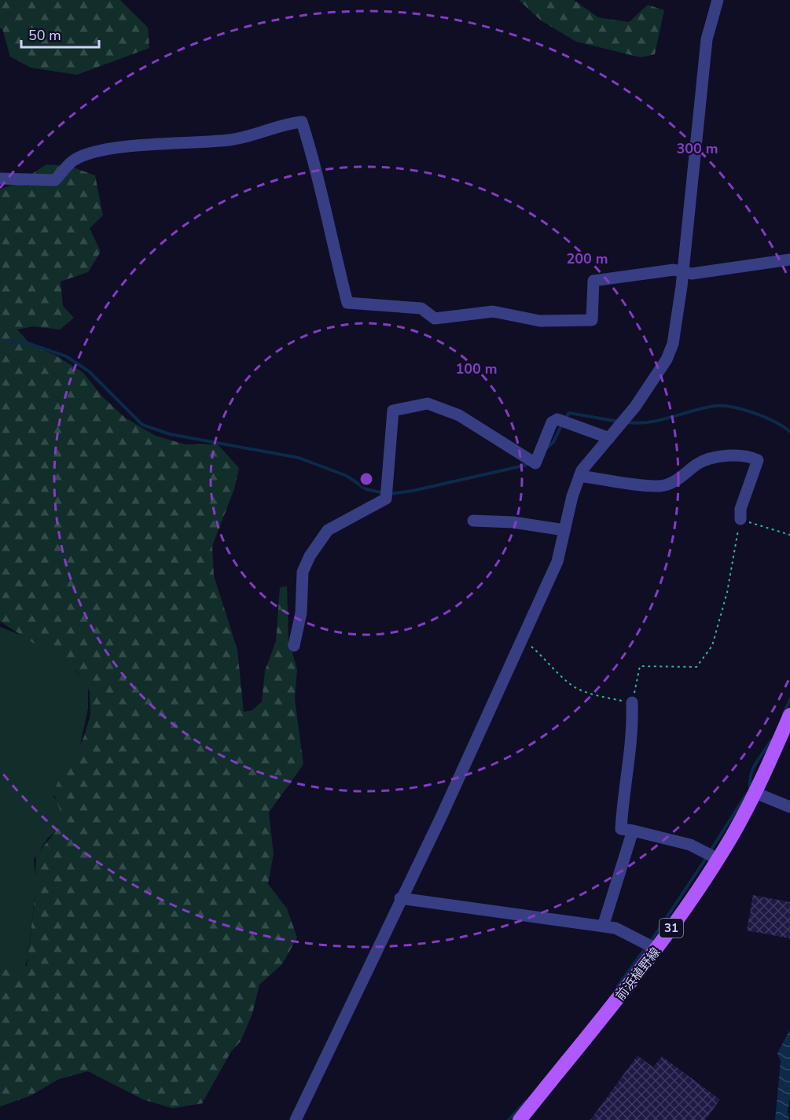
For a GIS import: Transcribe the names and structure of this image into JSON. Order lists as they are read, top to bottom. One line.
{"streets":{"main road":["31","前浜植野線"]},"scale_bar":"50 m","rings":["300 m","200 m","100 m"]}
